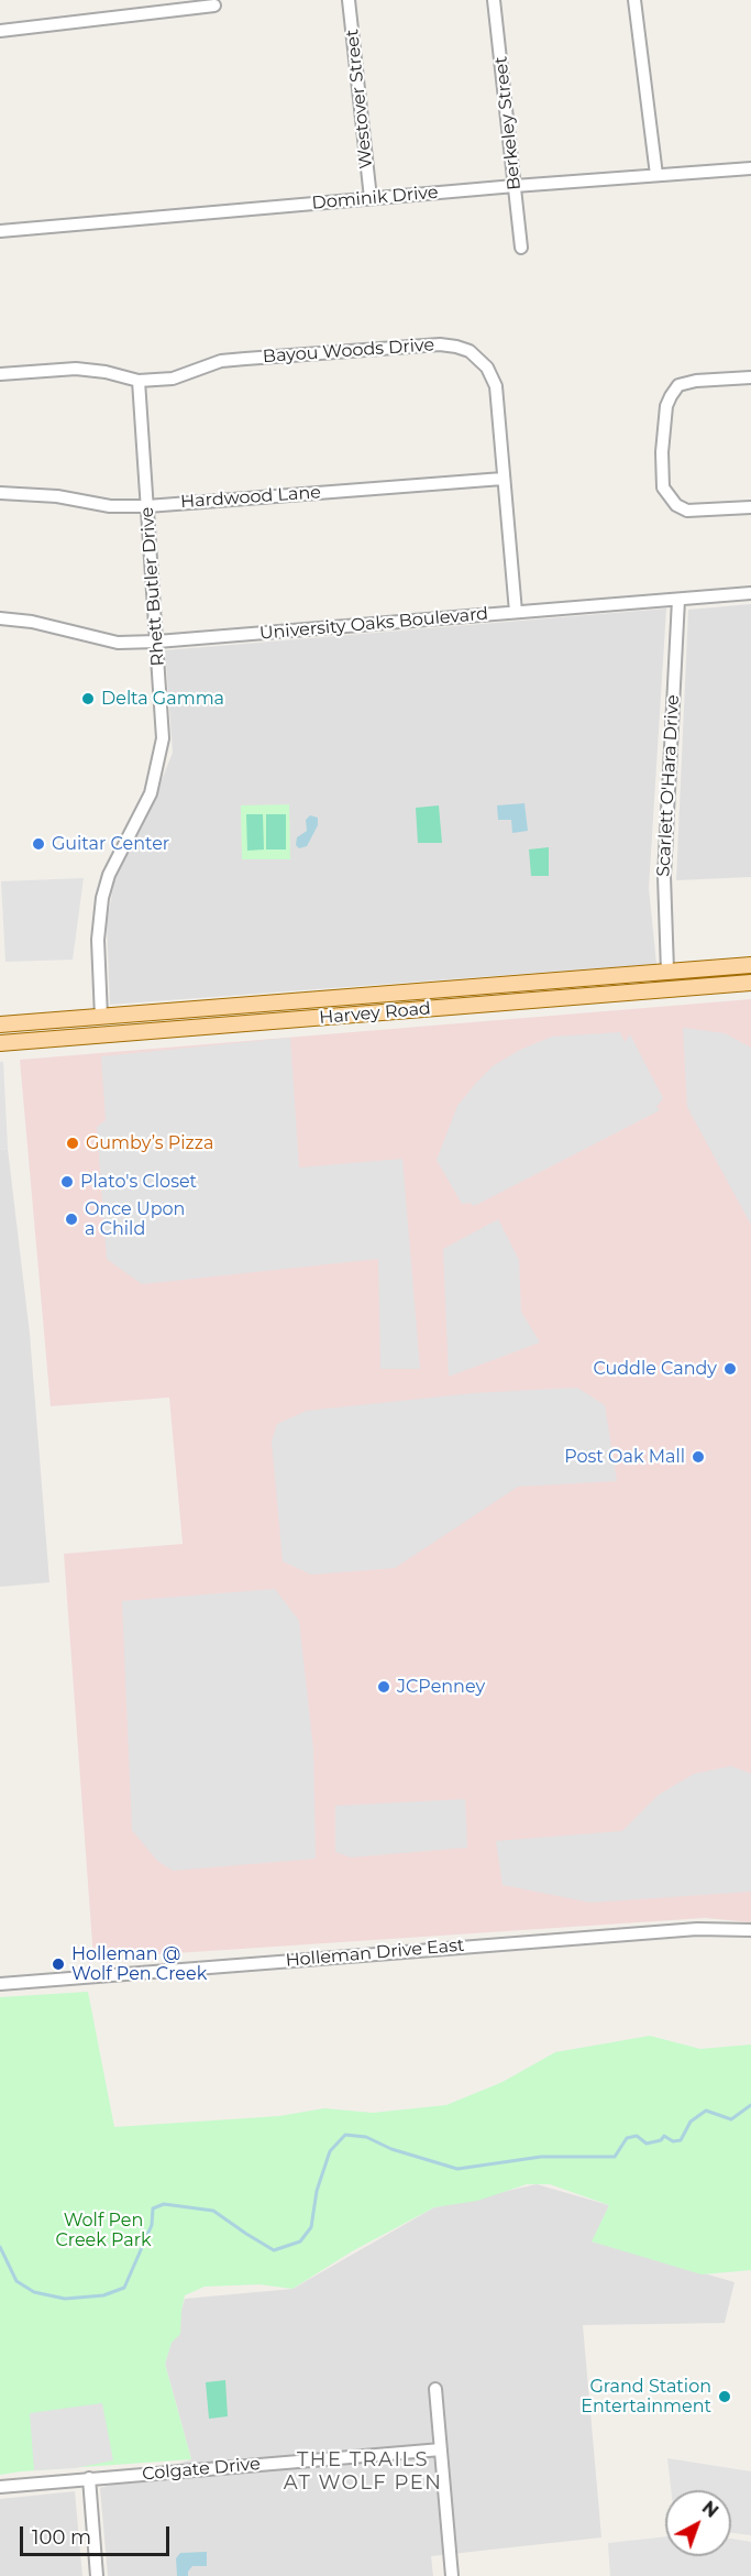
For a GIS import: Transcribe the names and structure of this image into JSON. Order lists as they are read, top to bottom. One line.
{"streets":{"main road":["Harvey Road"],"street":["Westover Street","Berkeley Street","Dominik Drive","Bayou Woods Drive","Hardwood Lane","Rhett Butler Drive","University Oaks Boulevard","Scarlett O'Hara Drive","Holleman Drive East","Colgate Drive"]},"crossings":[["Westover Street","Dominik Drive"],["Berkeley Street","Dominik Drive"],["Bayou Woods Drive","Hardwood Lane"],["Bayou Woods Drive","Rhett Butler Drive"],["Bayou Woods Drive","University Oaks Boulevard"],["Hardwood Lane","Rhett Butler Drive"],["Rhett Butler Drive","University Oaks Boulevard"],["Rhett Butler Drive","Harvey Road"],["University Oaks Boulevard","Scarlett O'Hara Drive"],["Scarlett O'Hara Drive","Harvey Road"]],"districts":["THE TRAILS AT WOLF PEN"],"parks":["Wolf Pen Creek Park"],"places":["Delta Gamma","Guitar Center","Gumby’s Pizza","Plato's Closet","Once Upon a Child","Cuddle Candy","Post Oak Mall","JCPenney","Holleman @ Wolf Pen Creek","Grand Station Entertainment"],"scale_bar":"100 m","north":"top right"}
